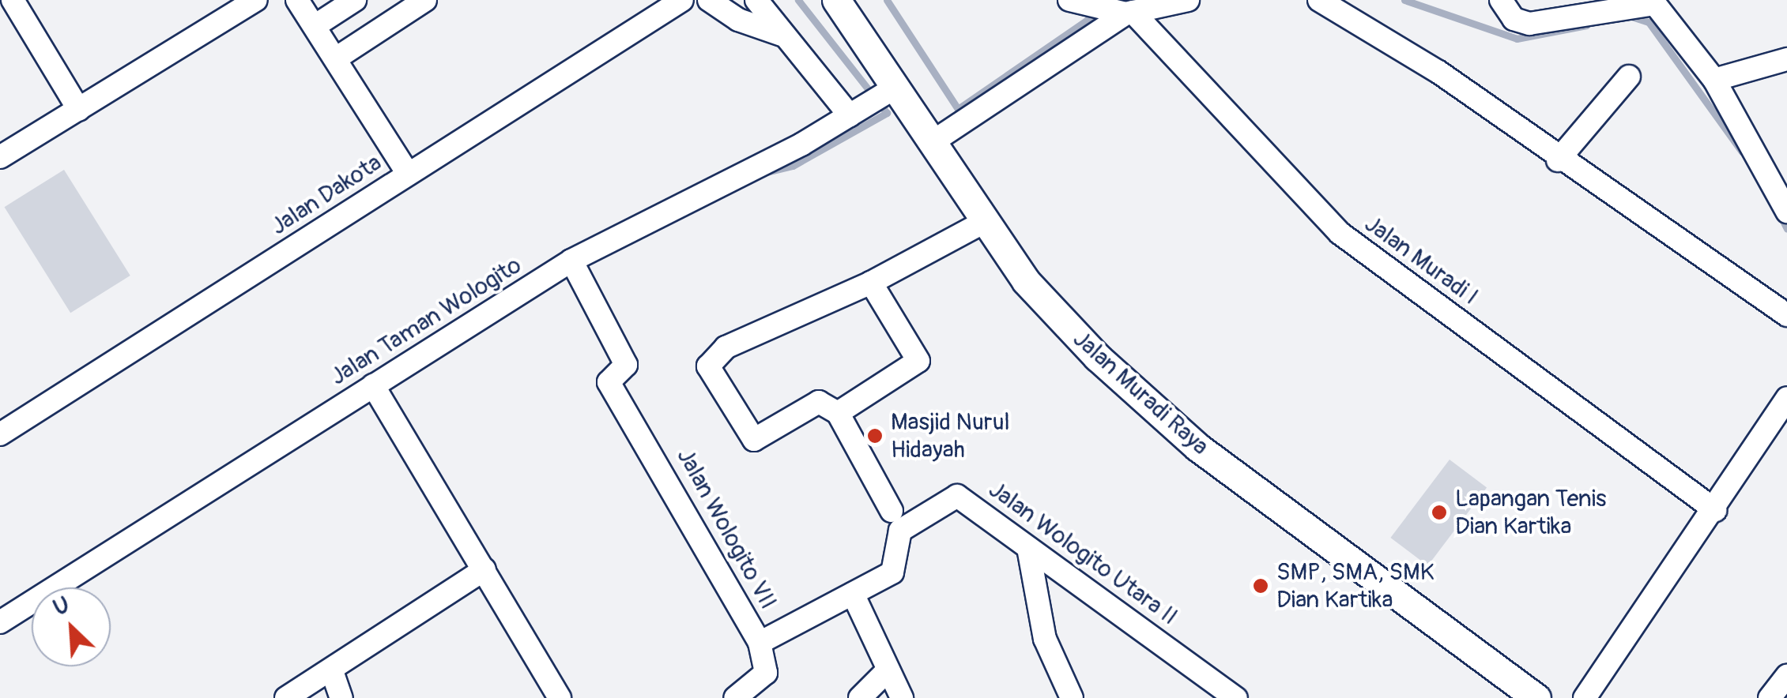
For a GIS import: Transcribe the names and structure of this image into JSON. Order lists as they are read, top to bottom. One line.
{"streets":{"street":["Jalan Dakota","Jalan Muradi I","Jalan Taman Wologito","Jalan Muradi Raya","Jalan Wologito VII","Jalan Wologito Utara II"]},"crossings":[["Jalan Taman Wologito","Jalan Muradi Raya"],["Jalan Taman Wologito","Jalan Wologito VII"],["Jalan Wologito VII","Jalan Wologito Utara II"]],"places":["Masjid Nurul Hidayah","Lapangan Tenis Dian Kartika","SMP, SMA, SMK Dian Kartika"],"north":"top left"}
